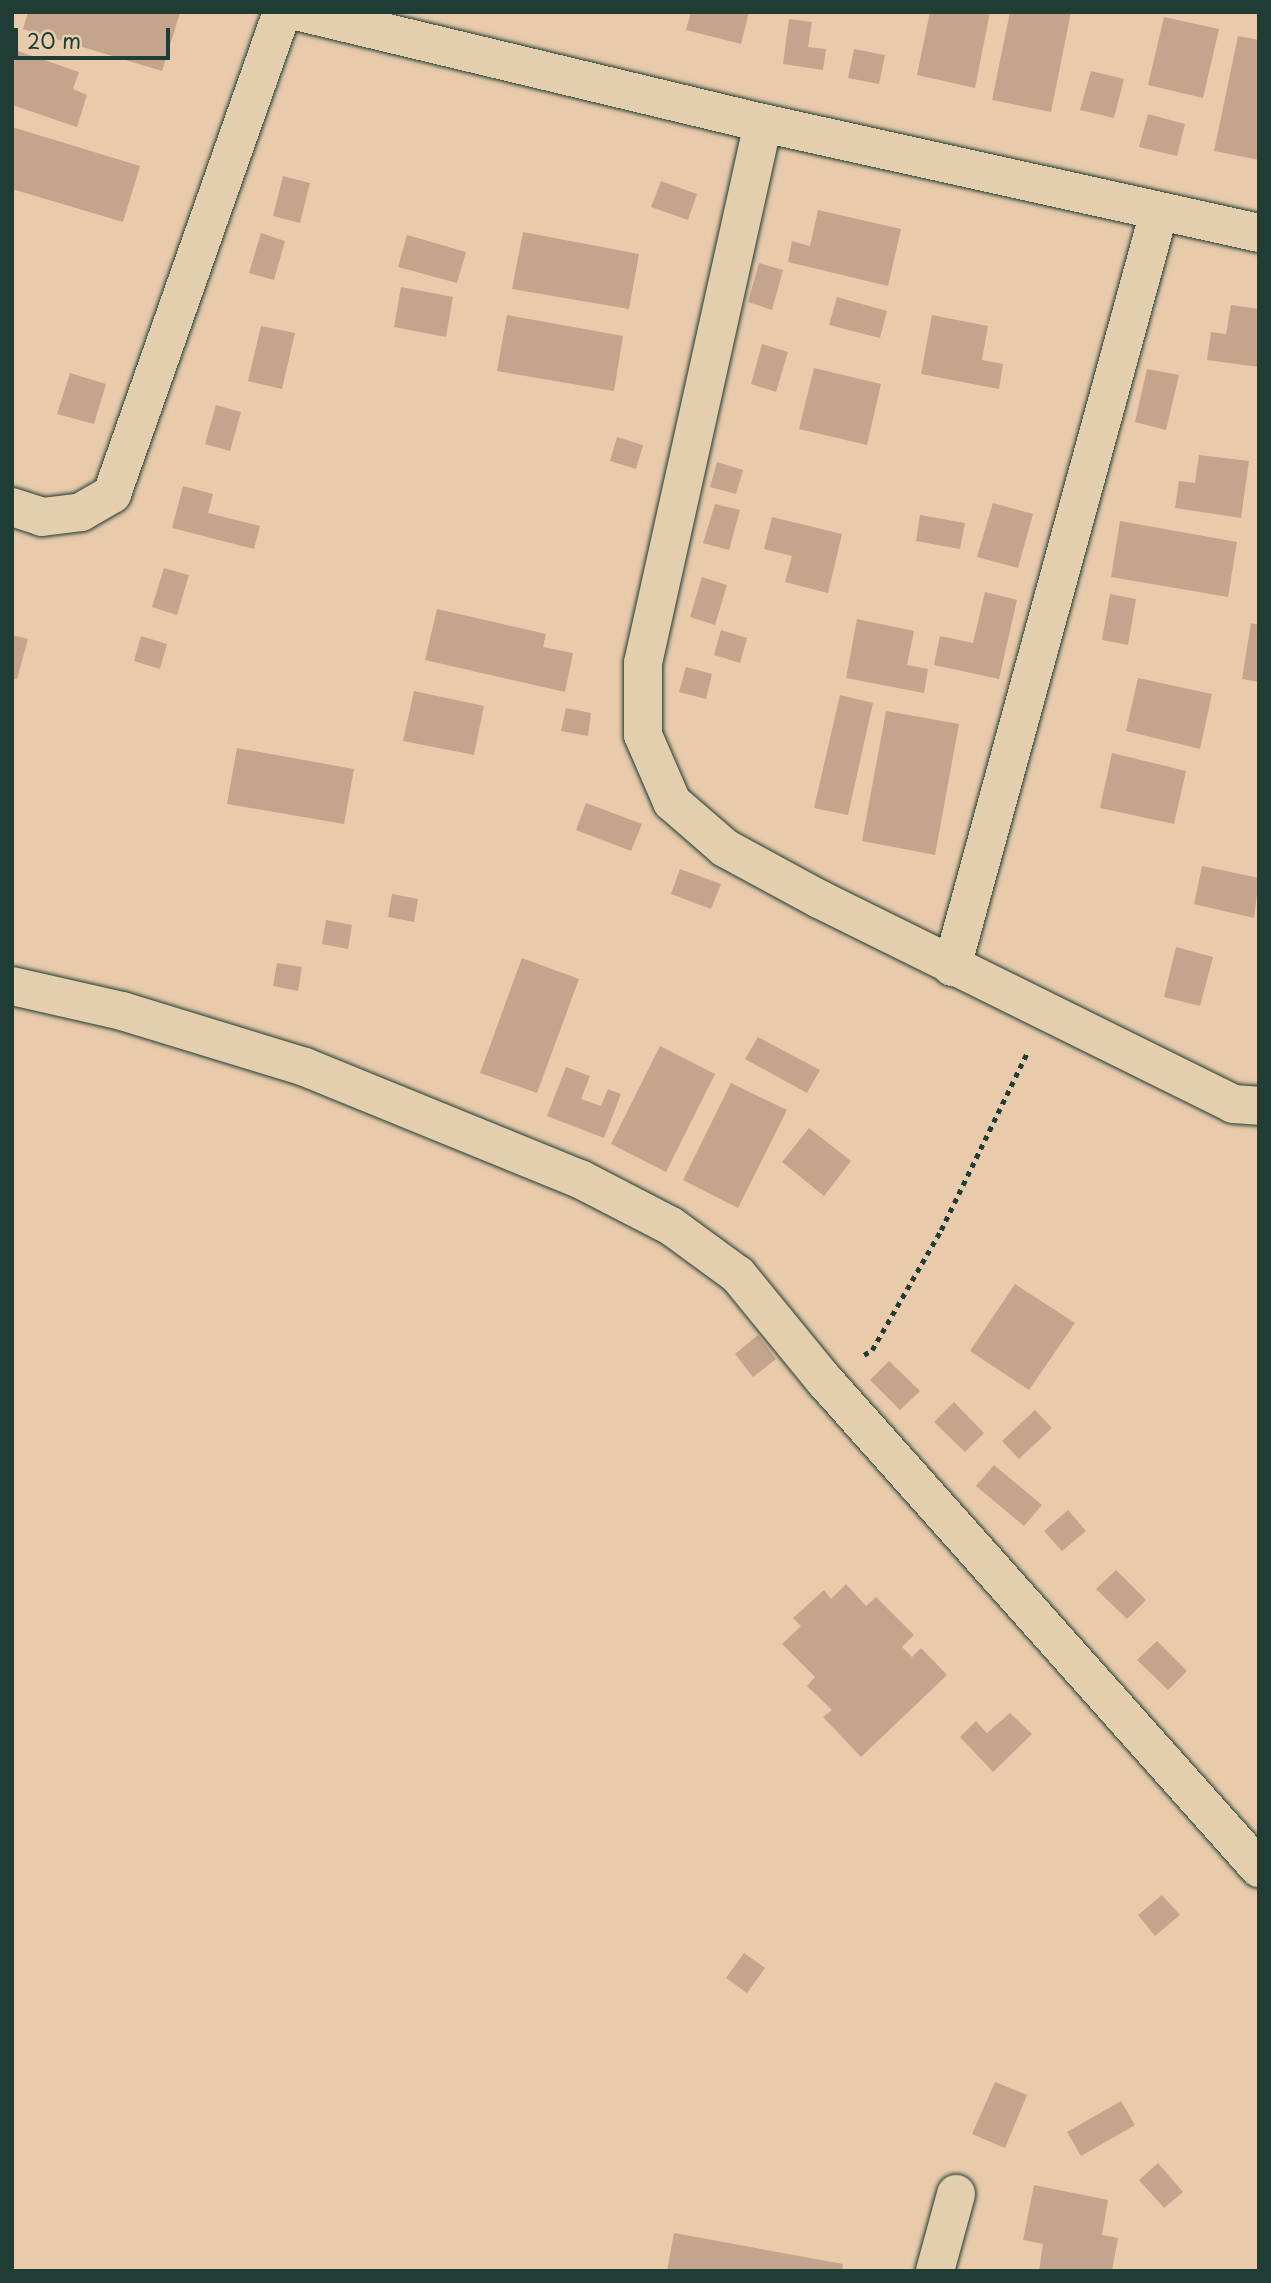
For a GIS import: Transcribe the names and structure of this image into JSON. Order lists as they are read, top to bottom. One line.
{"scale_bar":"20 m"}
